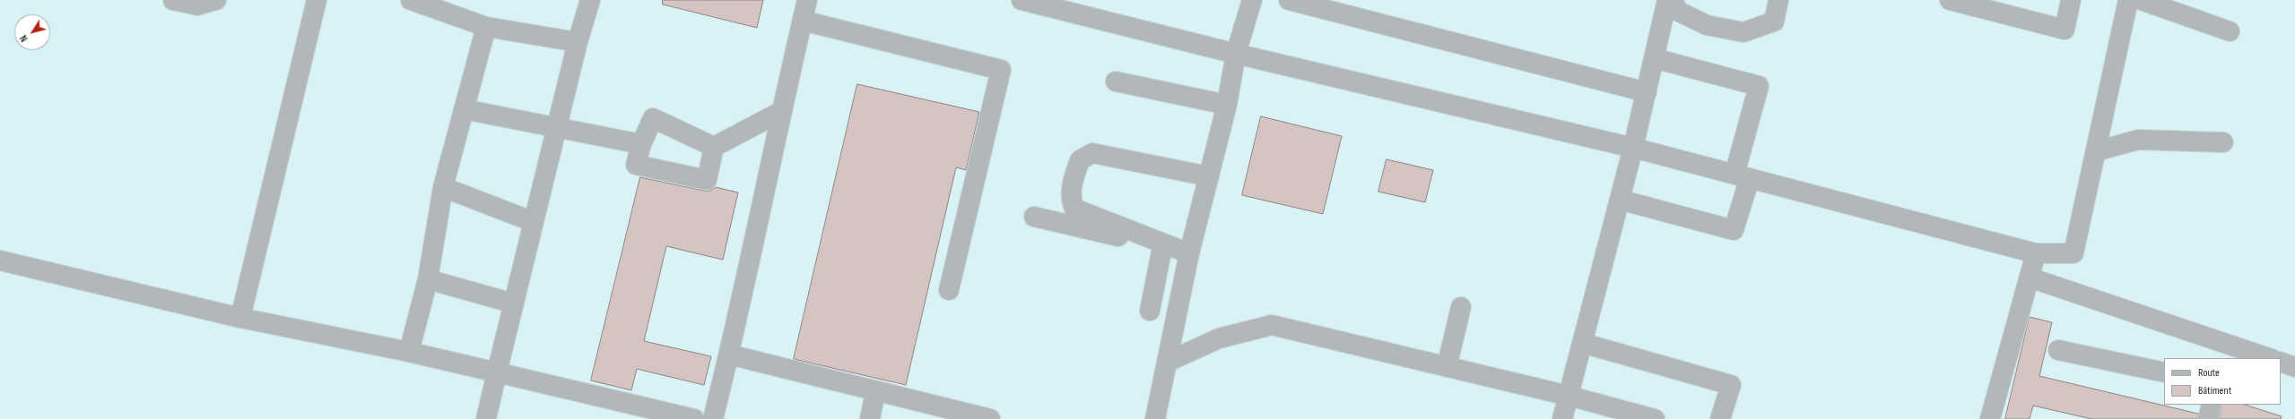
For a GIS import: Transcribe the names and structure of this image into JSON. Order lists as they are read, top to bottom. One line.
{"legend":["Route","Bâtiment"],"north":"bottom left"}
